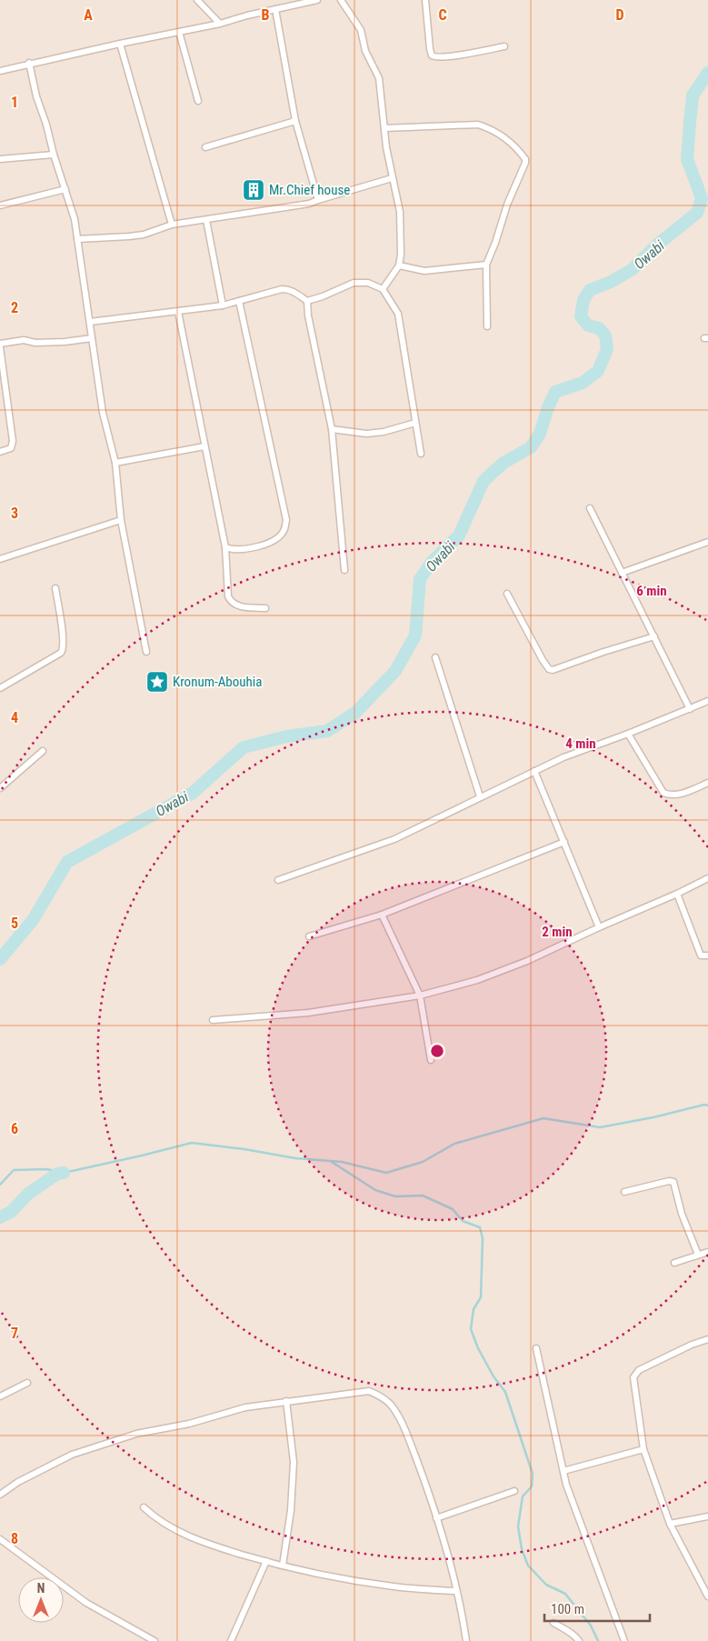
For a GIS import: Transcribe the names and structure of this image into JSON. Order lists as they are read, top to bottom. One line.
{"water":["Owabi"],"places":{"building":["Mr.Chief house"],"place":["Kronum-Abouhia"]},"scale_bar":"100 m","north":"top","grid":{"columns":["A","B","C","D"],"rows":["1","2","3","4","5","6","7","8"]},"rings":["6 min","4 min","2 min"]}
